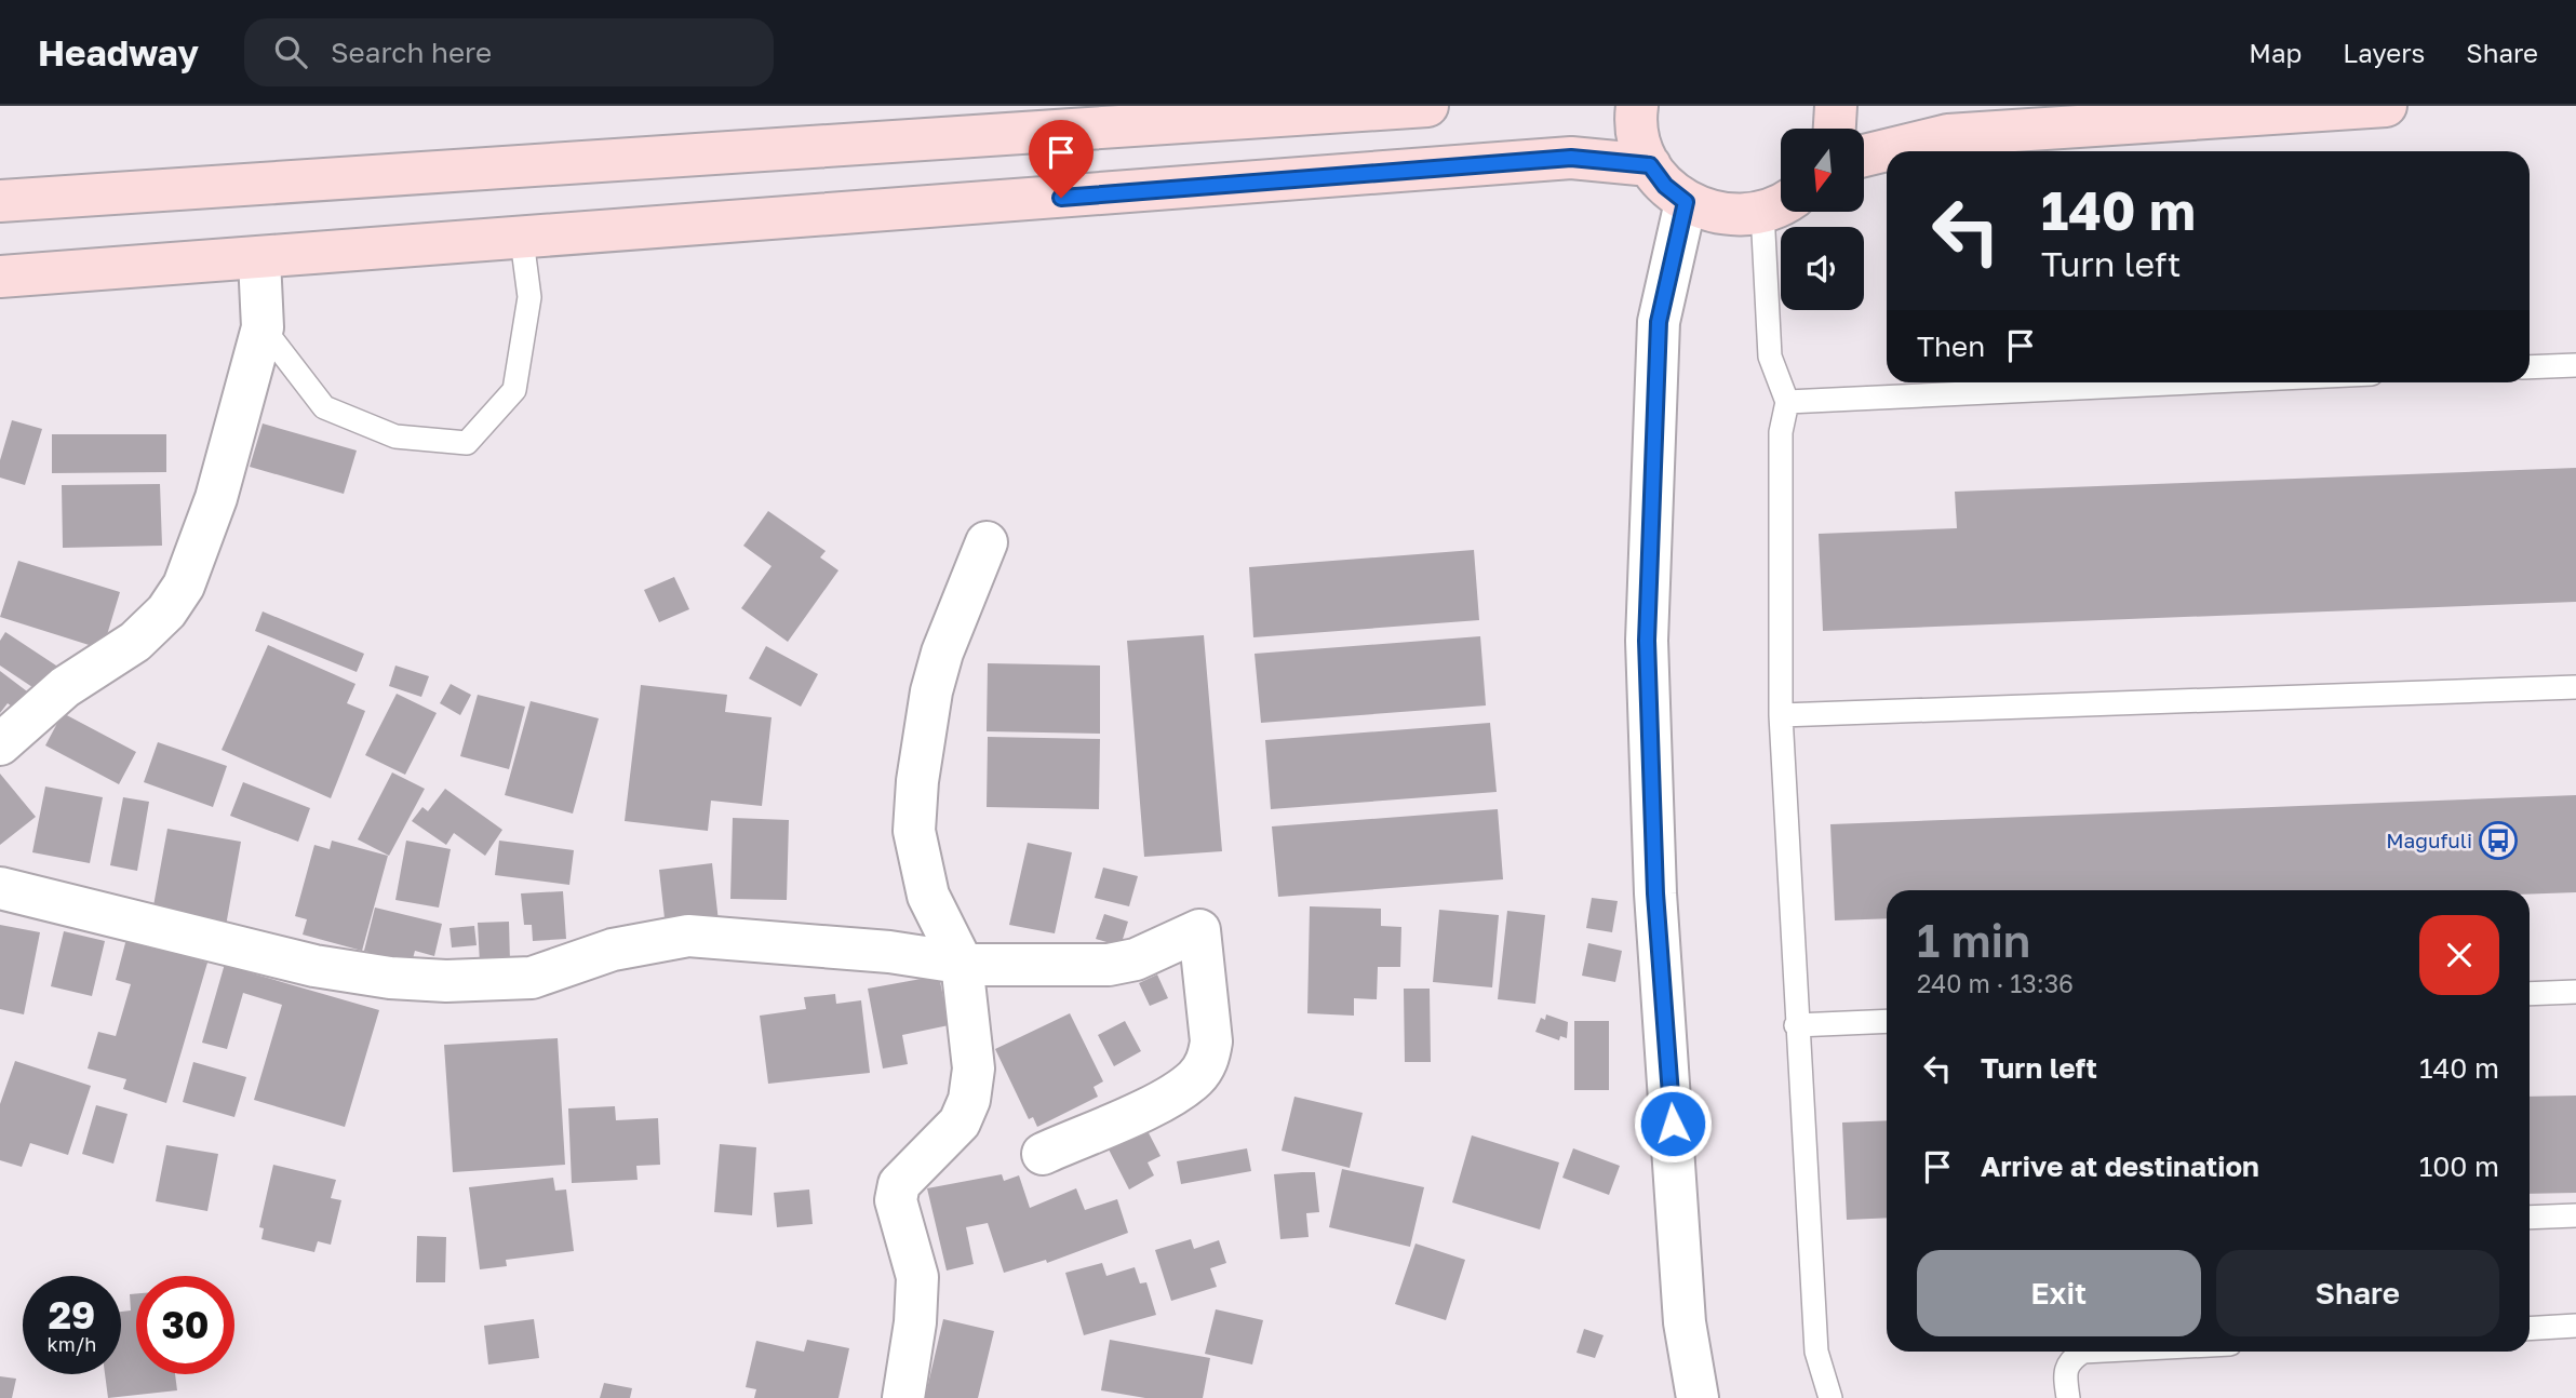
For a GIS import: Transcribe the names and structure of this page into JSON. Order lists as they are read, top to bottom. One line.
{"places":{"bus stop":["Magufuli"]},"north":"bottom","page":{"header":"Headway","search":"Search here","nav":["Map","Layers","Share"],"turn":["140 m","Turn left"],"then":"Then","heading":["1 min","240 m · 13:36"],"list":[{"name":"Turn left","value":"140 m"},{"name":"Arrive at destination","value":"100 m"}],"buttons":["Exit","Share"],"speed":"29 km/h","limit":"30"}}
